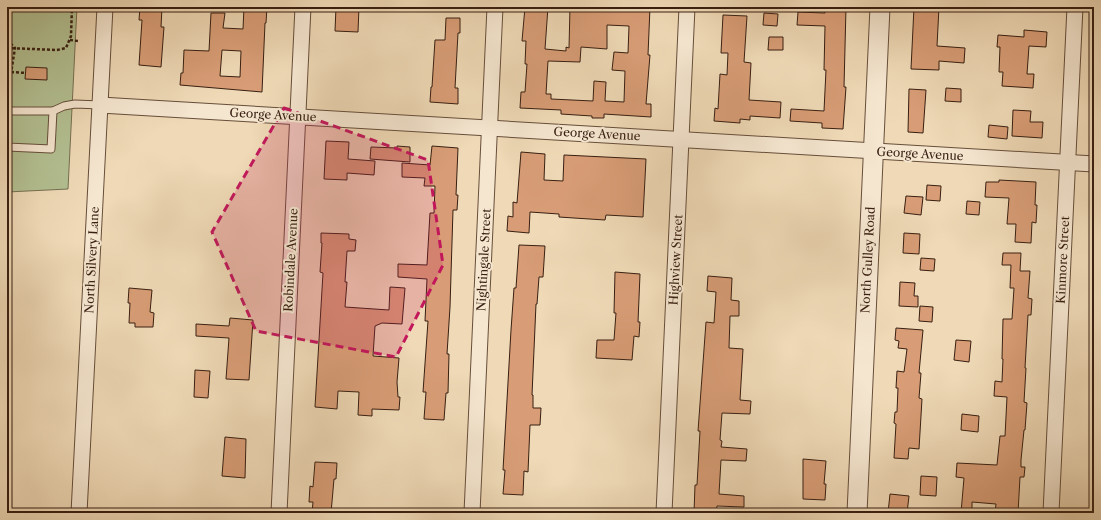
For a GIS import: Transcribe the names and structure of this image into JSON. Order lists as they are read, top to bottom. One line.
{"streets":{"street":["George Avenue","North Silvery Lane","Robindale Avenue","Nightingale Street","Highview Street","North Gulley Road","Kinmore Street"]},"crossings":[["George Avenue","North Silvery Lane"],["George Avenue","Robindale Avenue"],["George Avenue","Nightingale Street"],["George Avenue","Highview Street"],["George Avenue","North Gulley Road"],["George Avenue","Kinmore Street"]]}
